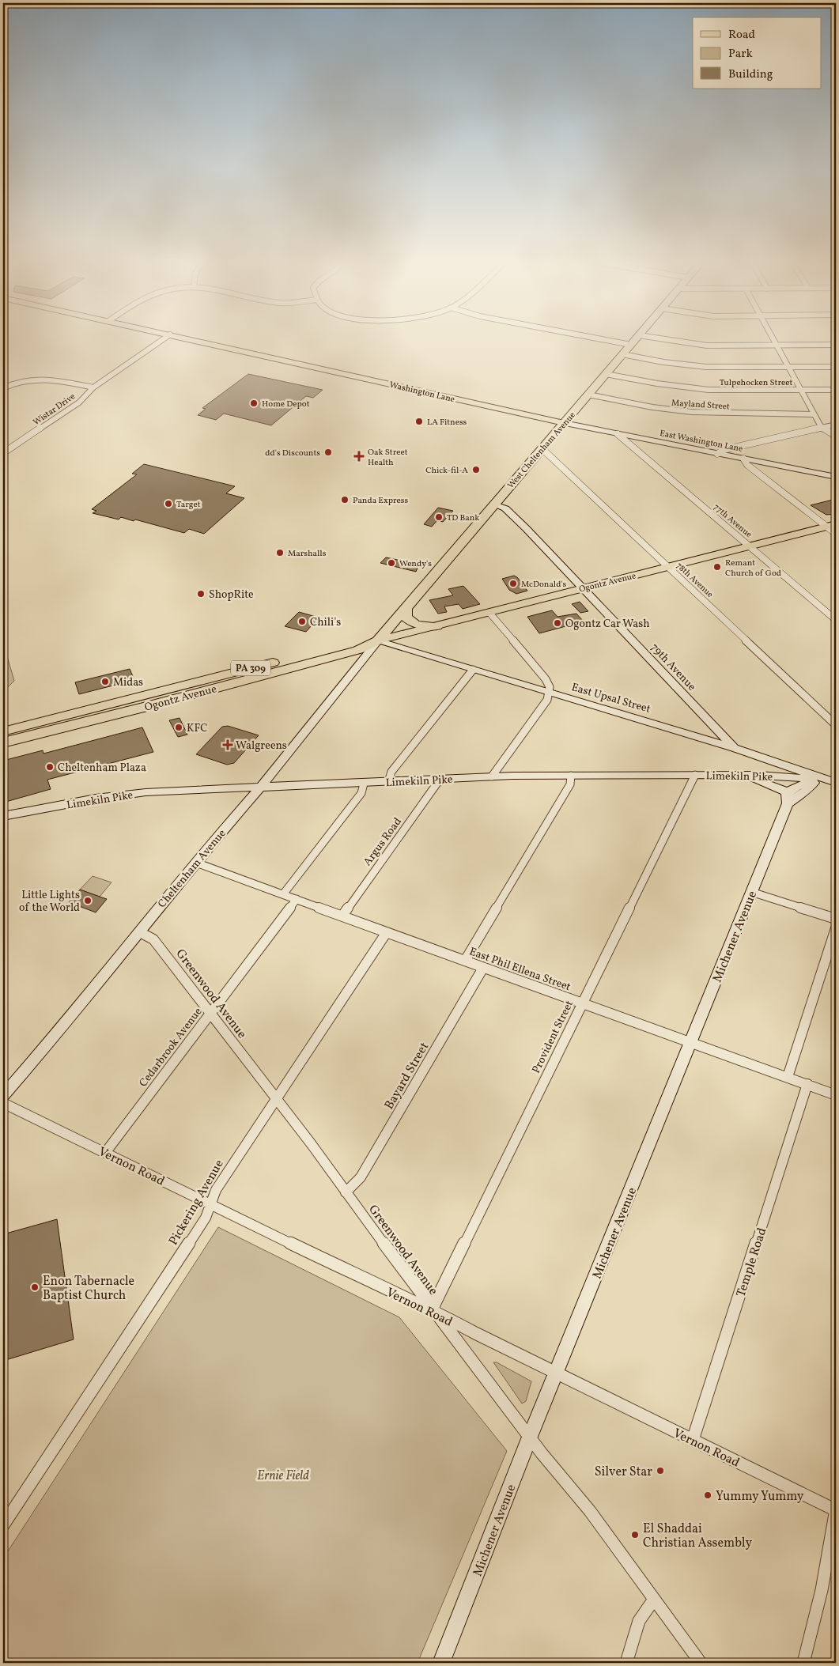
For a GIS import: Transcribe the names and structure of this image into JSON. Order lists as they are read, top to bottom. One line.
{"streets":{"highway":["West Cheltenham Avenue","Ogontz Avenue","PA 309"],"main road":["Washington Lane"],"street":["Tulpehocken Street","Mayland Street","Wistar Drive","East Washington Lane","77th Avenue","78th Avenue","79th Avenue","East Upsal Street","Limekiln Pike","Argus Road","Cheltenham Avenue","Michener Avenue","East Phil Ellena Street","Greenwood Avenue","Provident Street","Cedarbrook Avenue","Bayard Street","Vernon Road","Pickering Avenue","Temple Road"]},"crossings":[["Tulpehocken Street","West Cheltenham Avenue"],["Washington Lane","East Washington Lane"],["Washington Lane","West Cheltenham Avenue"],["Mayland Street","West Cheltenham Avenue"],["East Washington Lane","West Cheltenham Avenue"],["East Washington Lane","77th Avenue"],["West Cheltenham Avenue","78th Avenue"],["West Cheltenham Avenue","Ogontz Avenue"],["West Cheltenham Avenue","79th Avenue"],["West Cheltenham Avenue","East Upsal Street"],["West Cheltenham Avenue","Cheltenham Avenue"],["77th Avenue","Ogontz Avenue"],["78th Avenue","Ogontz Avenue"],["Ogontz Avenue","79th Avenue"],["Ogontz Avenue","East Upsal Street"],["Ogontz Avenue","Cheltenham Avenue"],["79th Avenue","East Upsal Street"],["East Upsal Street","Limekiln Pike"],["East Upsal Street","Cheltenham Avenue"],["Limekiln Pike","Argus Road"],["Limekiln Pike","Cheltenham Avenue"],["Limekiln Pike","Provident Street"],["Argus Road","East Phil Ellena Street"],["Cheltenham Avenue","East Phil Ellena Street"],["Cheltenham Avenue","Greenwood Avenue"],["Michener Avenue","East Phil Ellena Street"],["Michener Avenue","Greenwood Avenue"],["Michener Avenue","Vernon Road"],["East Phil Ellena Street","Provident Street"],["East Phil Ellena Street","Cedarbrook Avenue"],["East Phil Ellena Street","Bayard Street"],["East Phil Ellena Street","Pickering Avenue"],["East Phil Ellena Street","Temple Road"],["Greenwood Avenue","Provident Street"],["Greenwood Avenue","Cedarbrook Avenue"],["Greenwood Avenue","Bayard Street"],["Greenwood Avenue","Vernon Road"],["Greenwood Avenue","Pickering Avenue"],["Provident Street","Vernon Road"],["Cedarbrook Avenue","Vernon Road"],["Vernon Road","Pickering Avenue"],["Vernon Road","Temple Road"]],"parks":["Ernie Field"],"places":{"other":["Home Depot","LA Fitness","dd's Discounts","Chick-fil-A","Panda Express","Target","TD Bank","Marshalls","Wendy's","Remant Church of God","McDonald's","ShopRite","Chili's","Ogontz Car Wash","Midas","KFC","Cheltenham Plaza","Little Lights of the World","Enon Tabernacle Baptist Church","Silver Star","Yummy Yummy","El Shaddai Christian Assembly"],"health":["Oak Street Health","Walgreens"]},"legend":["Road","Park","Building"]}
